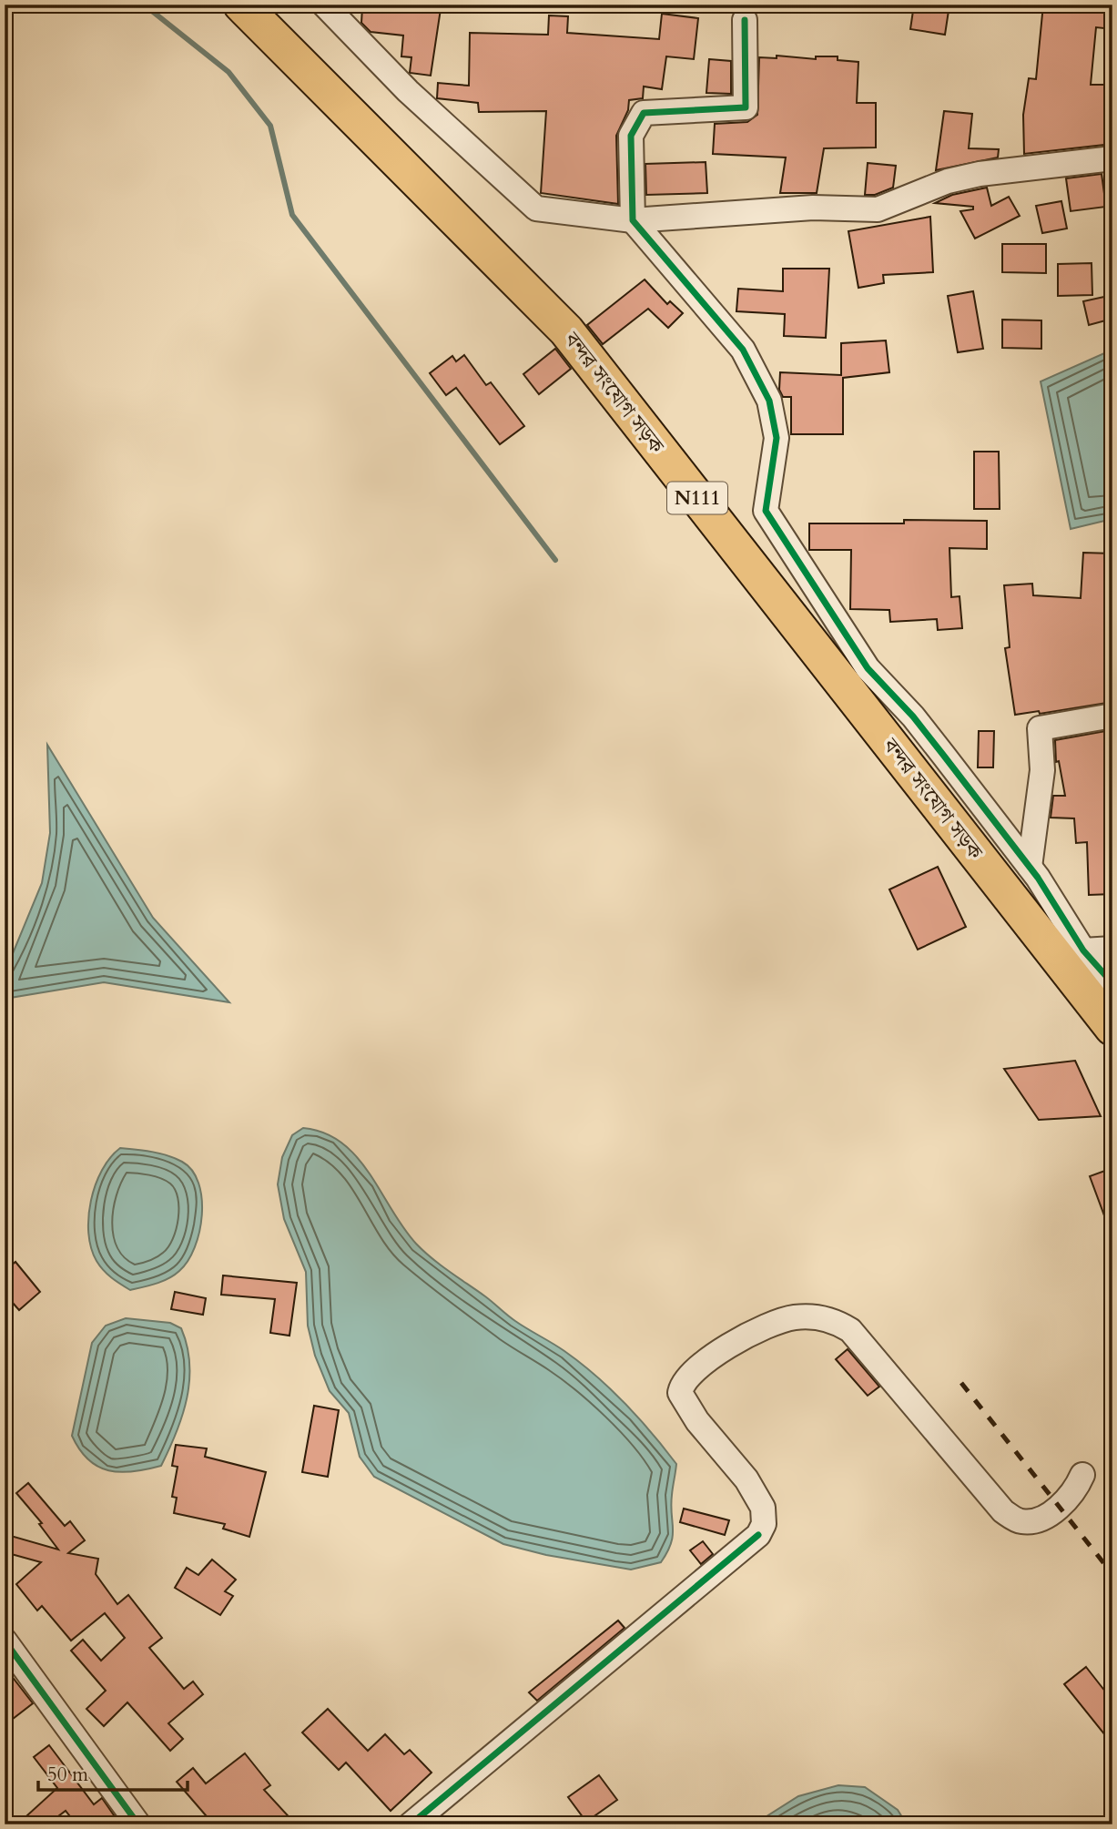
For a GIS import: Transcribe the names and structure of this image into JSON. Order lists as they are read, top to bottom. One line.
{"streets":{"highway":["বন্দর সংযোগ সড়ক","N111"]},"scale_bar":"50 m"}
